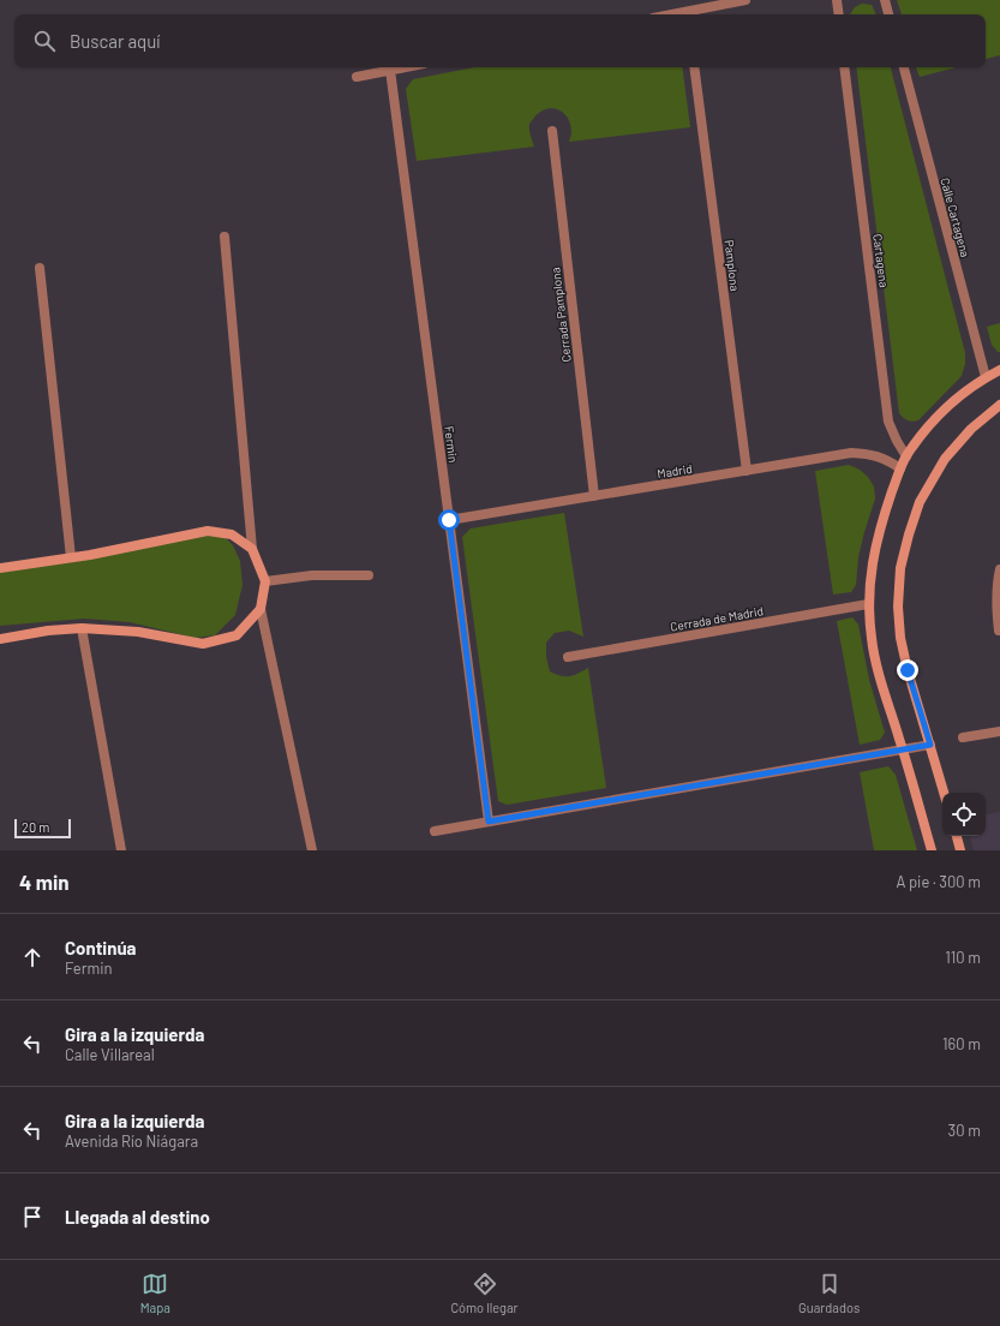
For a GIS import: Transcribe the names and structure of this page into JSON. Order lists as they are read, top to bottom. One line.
{"streets":{"street":["Calle Cartagena","Cartagena","Pamplona","Cerrada Pamplona","Fermin","Madrid","Cerrada de Madrid"]},"crossings":[["Pamplona","Madrid"],["Cerrada Pamplona","Madrid"],["Fermin","Madrid"]],"scale_bar":"20 m","page":{"search":"Buscar aquí","scale":"20 m","heading":["4 min","A pie · 300 m"],"list":[["Continúa","Fermin","110 m"],["Gira a la izquierda","Calle Villareal","160 m"],["Gira a la izquierda","Avenida Río Niágara","30 m"],"Llegada al destino"],"nav":["Mapa","Cómo llegar","Guardados"]}}
